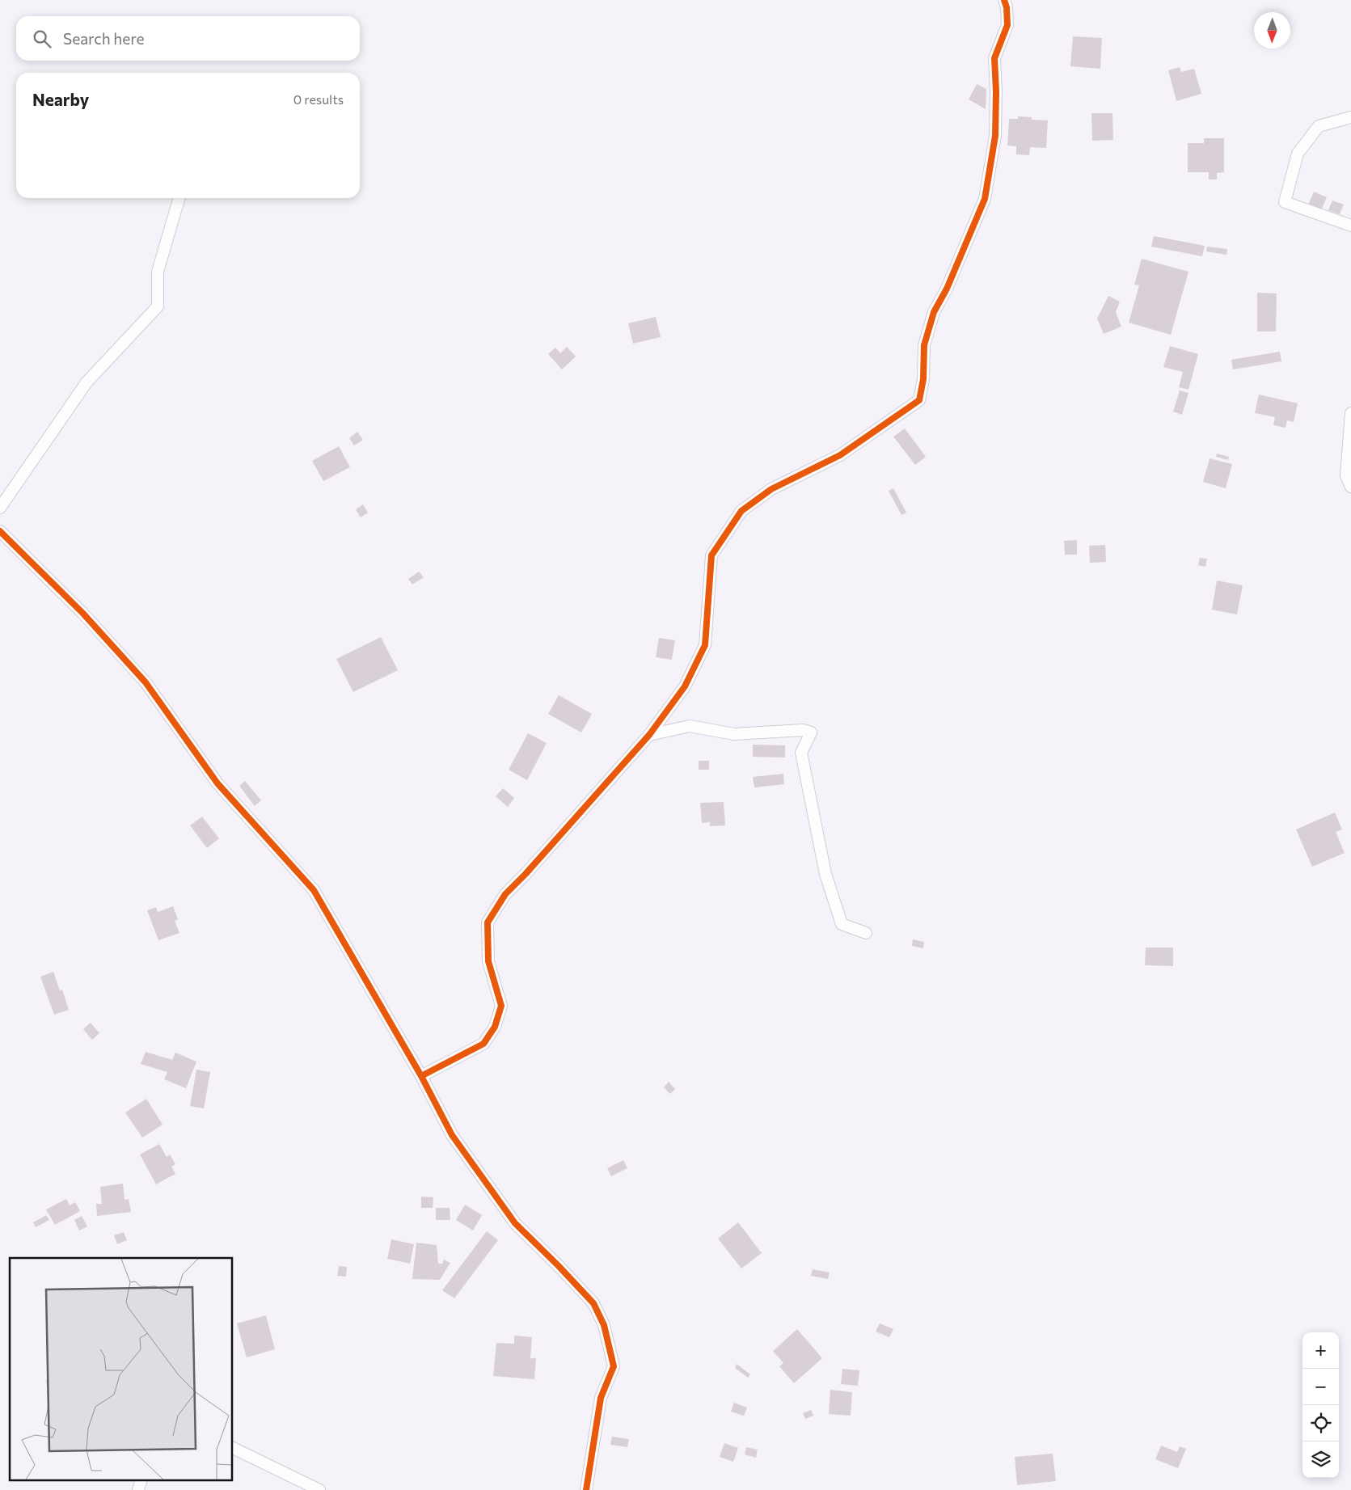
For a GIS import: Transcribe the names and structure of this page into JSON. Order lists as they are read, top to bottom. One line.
{"north":"bottom","page":{"search":"Search here","heading":["Nearby","0 results"],"map_buttons":["+","−"]}}
